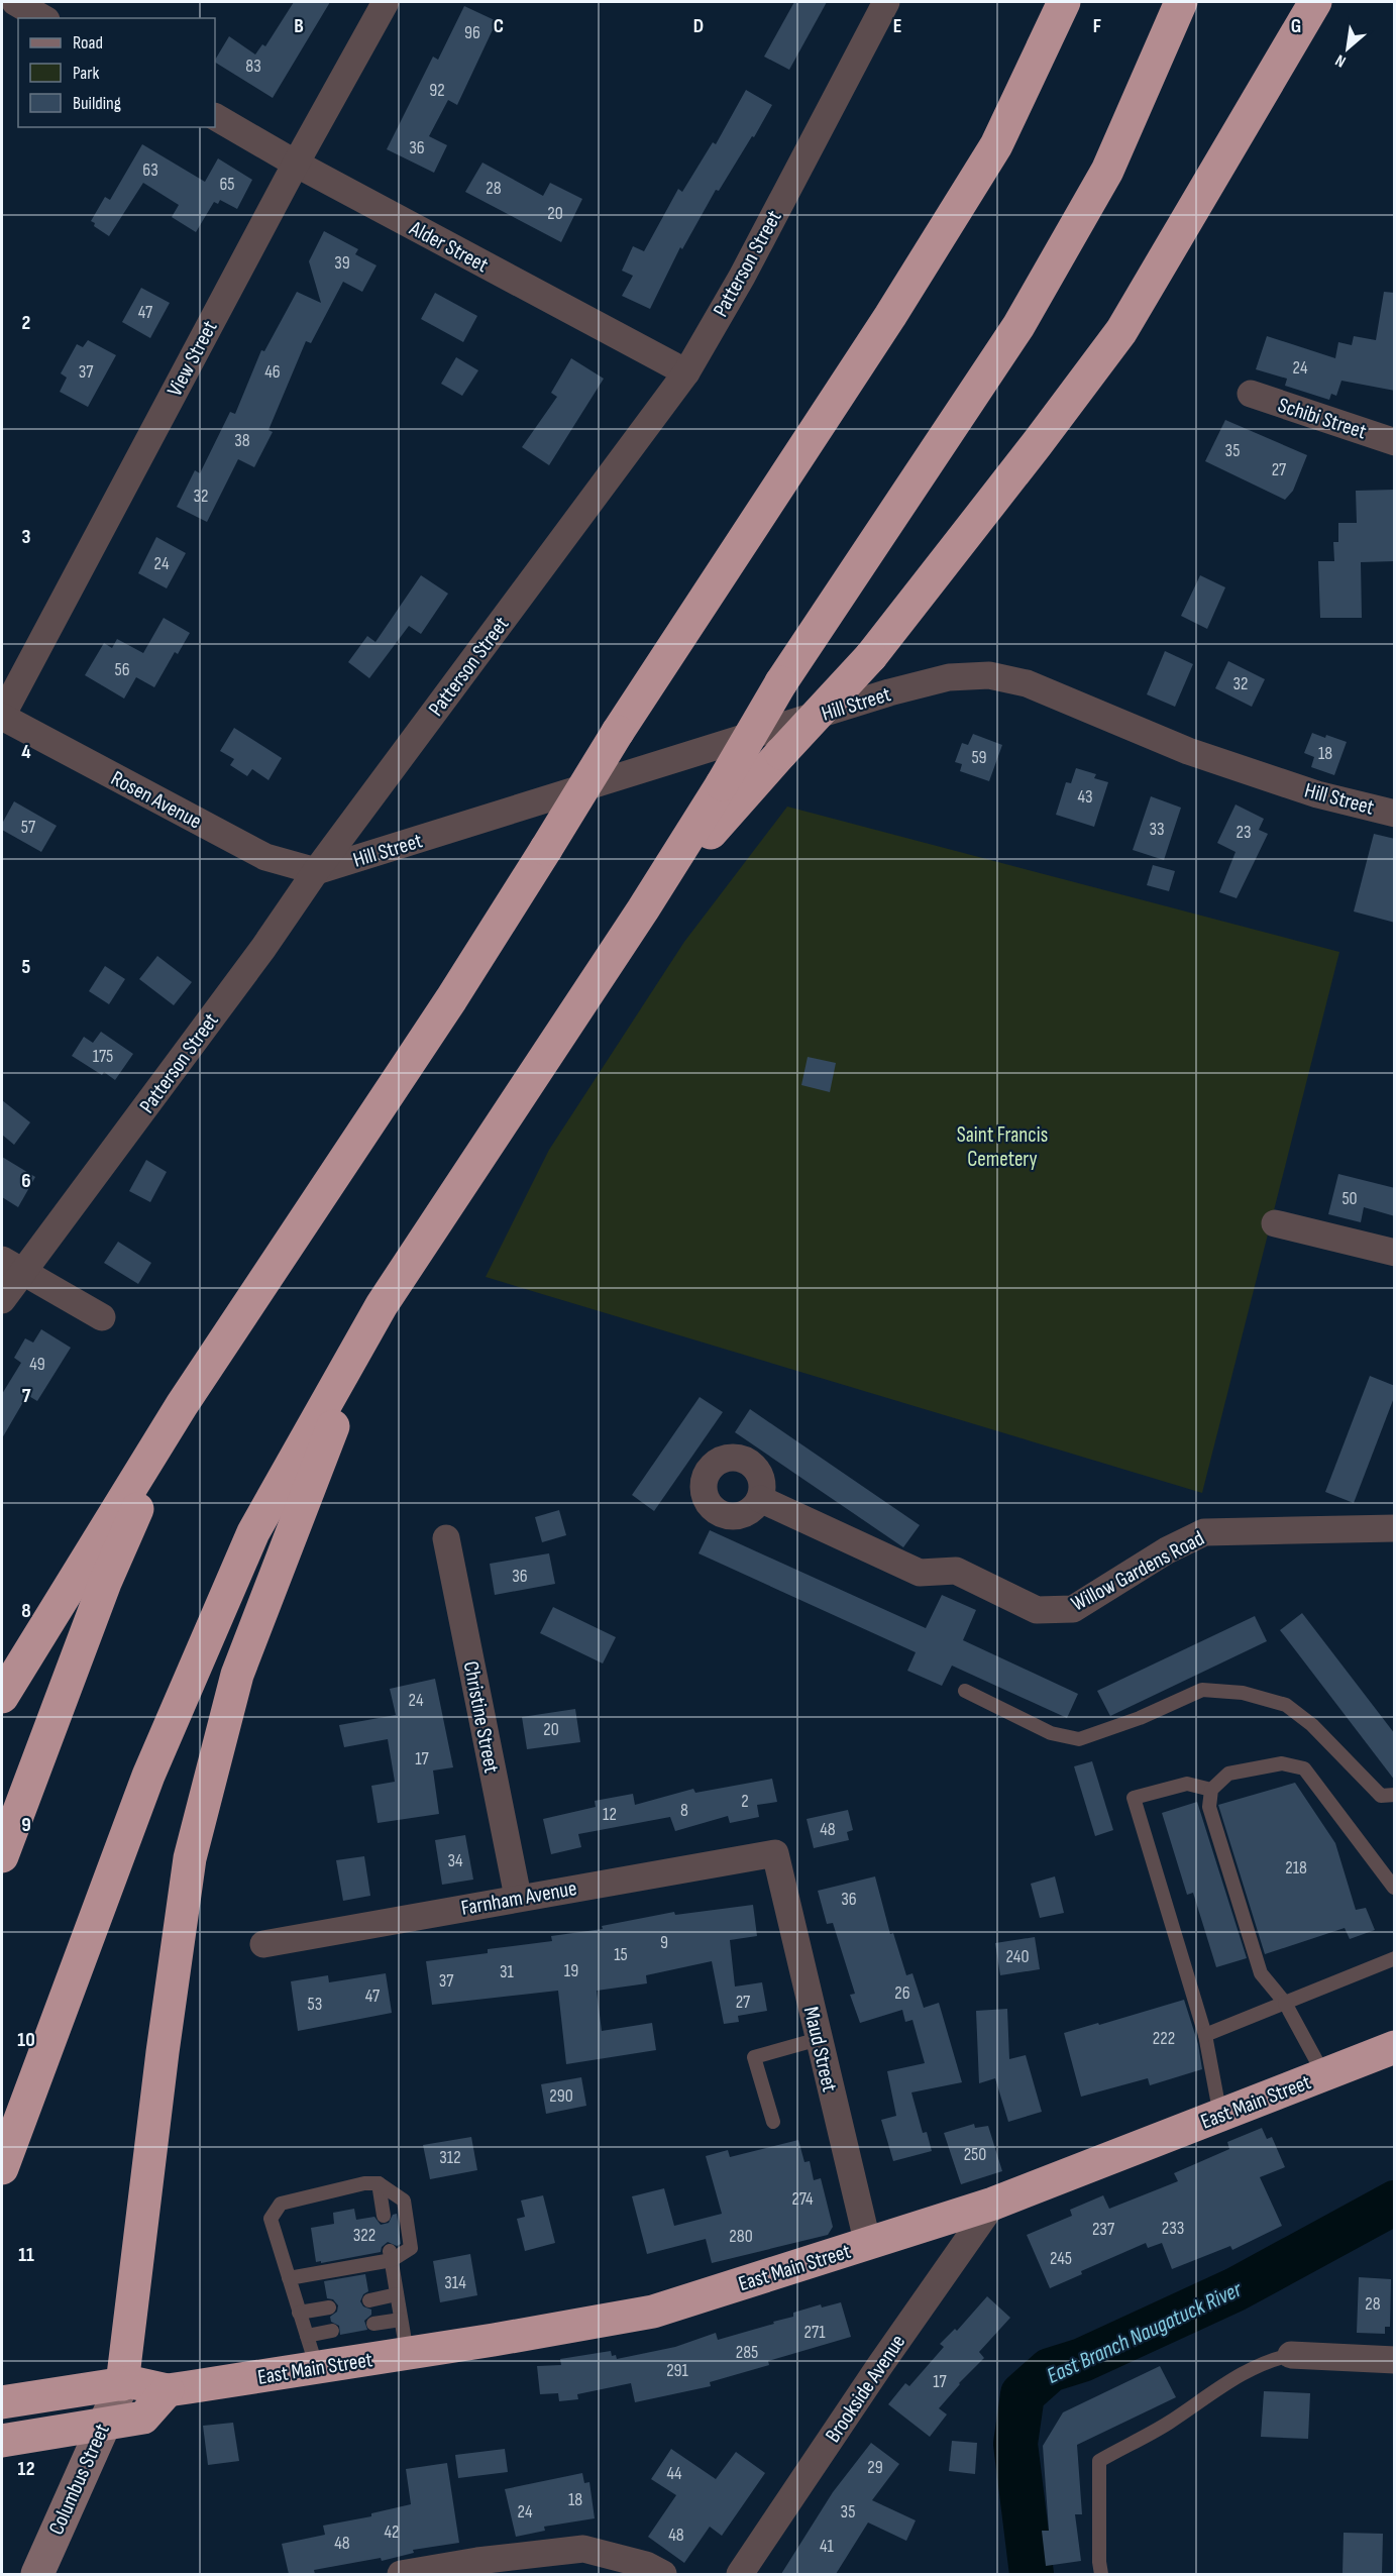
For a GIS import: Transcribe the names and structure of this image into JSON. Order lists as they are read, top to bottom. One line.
{"streets":{"highway":["East Main Street"],"main road":["Columbus Street"],"street":["Alder Street","Patterson Street","View Street","Schibi Street","Hill Street","Rosen Avenue","Willow Gardens Road","Christine Street","Farnham Avenue","Maud Street","Brookside Avenue"]},"crossings":[["Alder Street","Patterson Street"],["Alder Street","View Street"],["Patterson Street","Hill Street"],["Patterson Street","Rosen Avenue"],["View Street","Rosen Avenue"],["Hill Street","Rosen Avenue"],["Christine Street","Farnham Avenue"],["Farnham Avenue","Maud Street"],["Maud Street","East Main Street"],["East Main Street","Brookside Avenue"],["East Main Street","Columbus Street"]],"water":["East Branch Naugatuck River"],"parks":["Saint Francis Cemetery"],"house_numbers":["96","83","92","36","63","65","28","20","39","47","24","37","46","38","35","27","32","24","56","32","18","59","43","57","33","23","175","50","49","36","24","20","17","2","8","12","48","34","218","36","9","15","240","19","31","37","26","47","27","53","222","290","250","312","274","233","237","322","280","245","314","28","271","285","291","17","29","44","18","24","35","42","48","48","41"],"legend":["Road","Park","Building"],"north":"bottom left","grid":{"columns":["B","C","D","E","F","G"],"rows":["2","3","4","5","6","7","8","9","10","11","12"]}}
